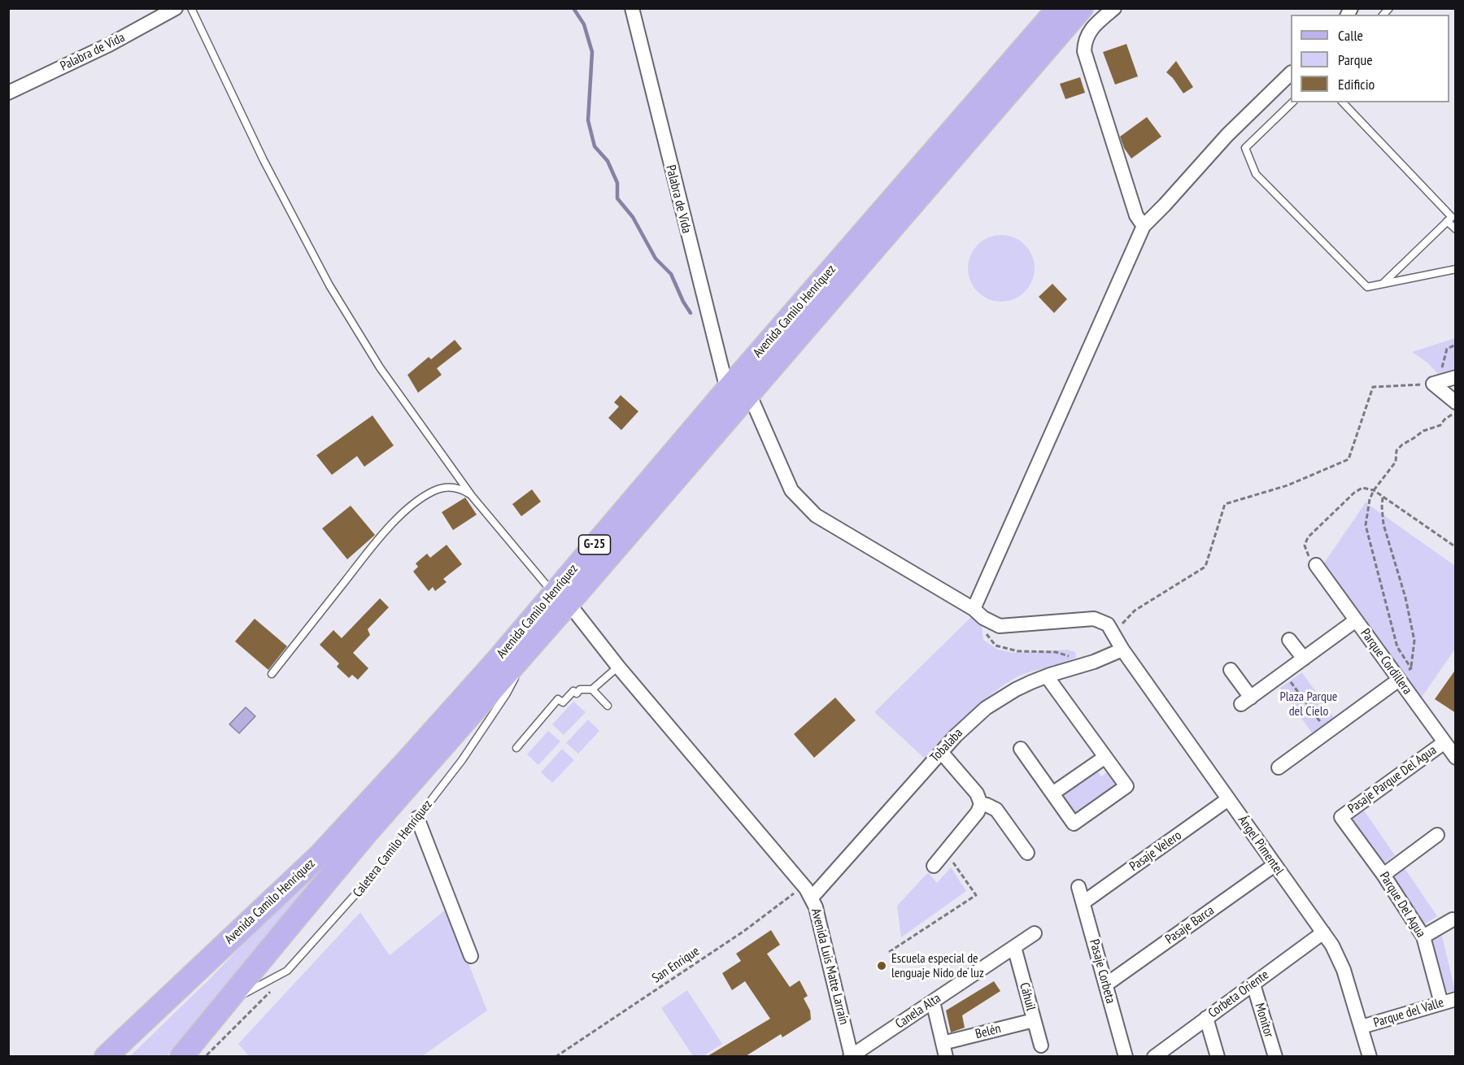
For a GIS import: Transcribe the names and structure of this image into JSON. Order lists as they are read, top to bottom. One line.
{"streets":{"main road":["Avenida Camilo Henríquez","G-25"],"street":["Palabra de Vida","Parque Cordillera","Tobalaba","Pasaje Parque Del Agua","Ángel Pimentel","Pasaje Velero","Parque Del Agua","Pasaje Barca","Avenida Luis Matte Larraín","Pasaje Corbeta","Corbeta Oriente","Cáhuil","Canela Alta","Parque del Valle","Monitor","Belén"],"lane":["Caletera Camilo Henríquez"],"path":["San Enrique"]},"crossings":[["Palabra de Vida","Avenida Camilo Henríquez"],["Avenida Camilo Henríquez","Caletera Camilo Henríquez"],["Avenida Camilo Henríquez","Avenida Luis Matte Larraín"],["Parque Cordillera","Pasaje Parque Del Agua"],["Tobalaba","Ángel Pimentel"],["Tobalaba","Avenida Luis Matte Larraín"],["Pasaje Parque Del Agua","Parque Del Agua"],["Ángel Pimentel","Pasaje Velero"],["Ángel Pimentel","Pasaje Barca"],["Ángel Pimentel","Corbeta Oriente"],["Ángel Pimentel","Parque del Valle"],["Pasaje Velero","Pasaje Corbeta"],["Parque Del Agua","Parque del Valle"],["Pasaje Barca","Pasaje Corbeta"],["San Enrique","Avenida Luis Matte Larraín"],["Avenida Luis Matte Larraín","Canela Alta"],["Corbeta Oriente","Monitor"],["Cáhuil","Canela Alta"],["Cáhuil","Belén"]],"parks":["Plaza Parque del Cielo"],"places":["Escuela especial de lenguaje Nido de luz"],"legend":["Calle","Parque","Edificio"]}
